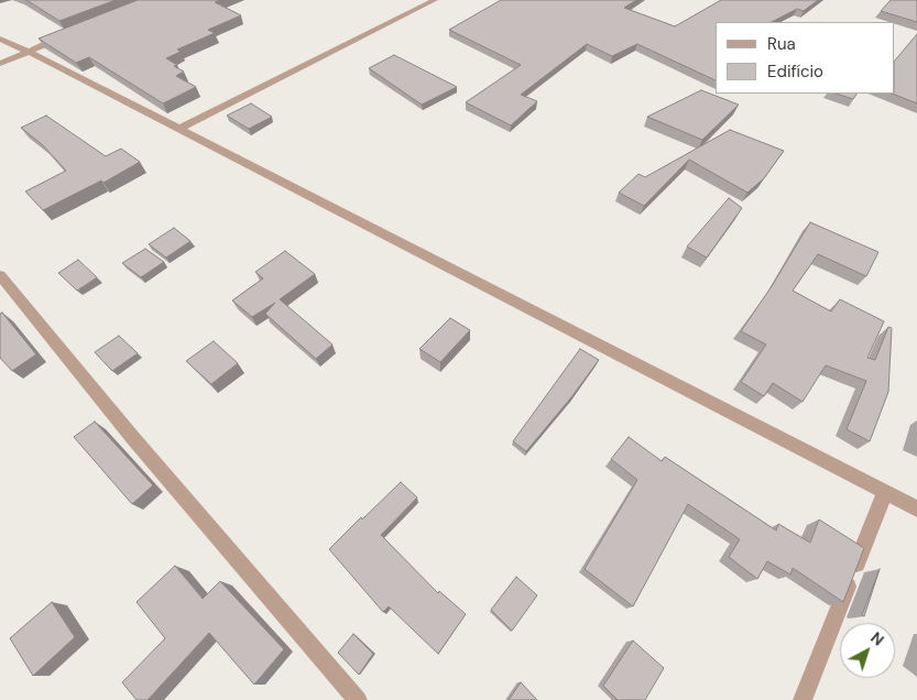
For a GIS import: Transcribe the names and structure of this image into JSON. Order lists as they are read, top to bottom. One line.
{"legend":["Rua","Edifício"],"north":"top right"}
